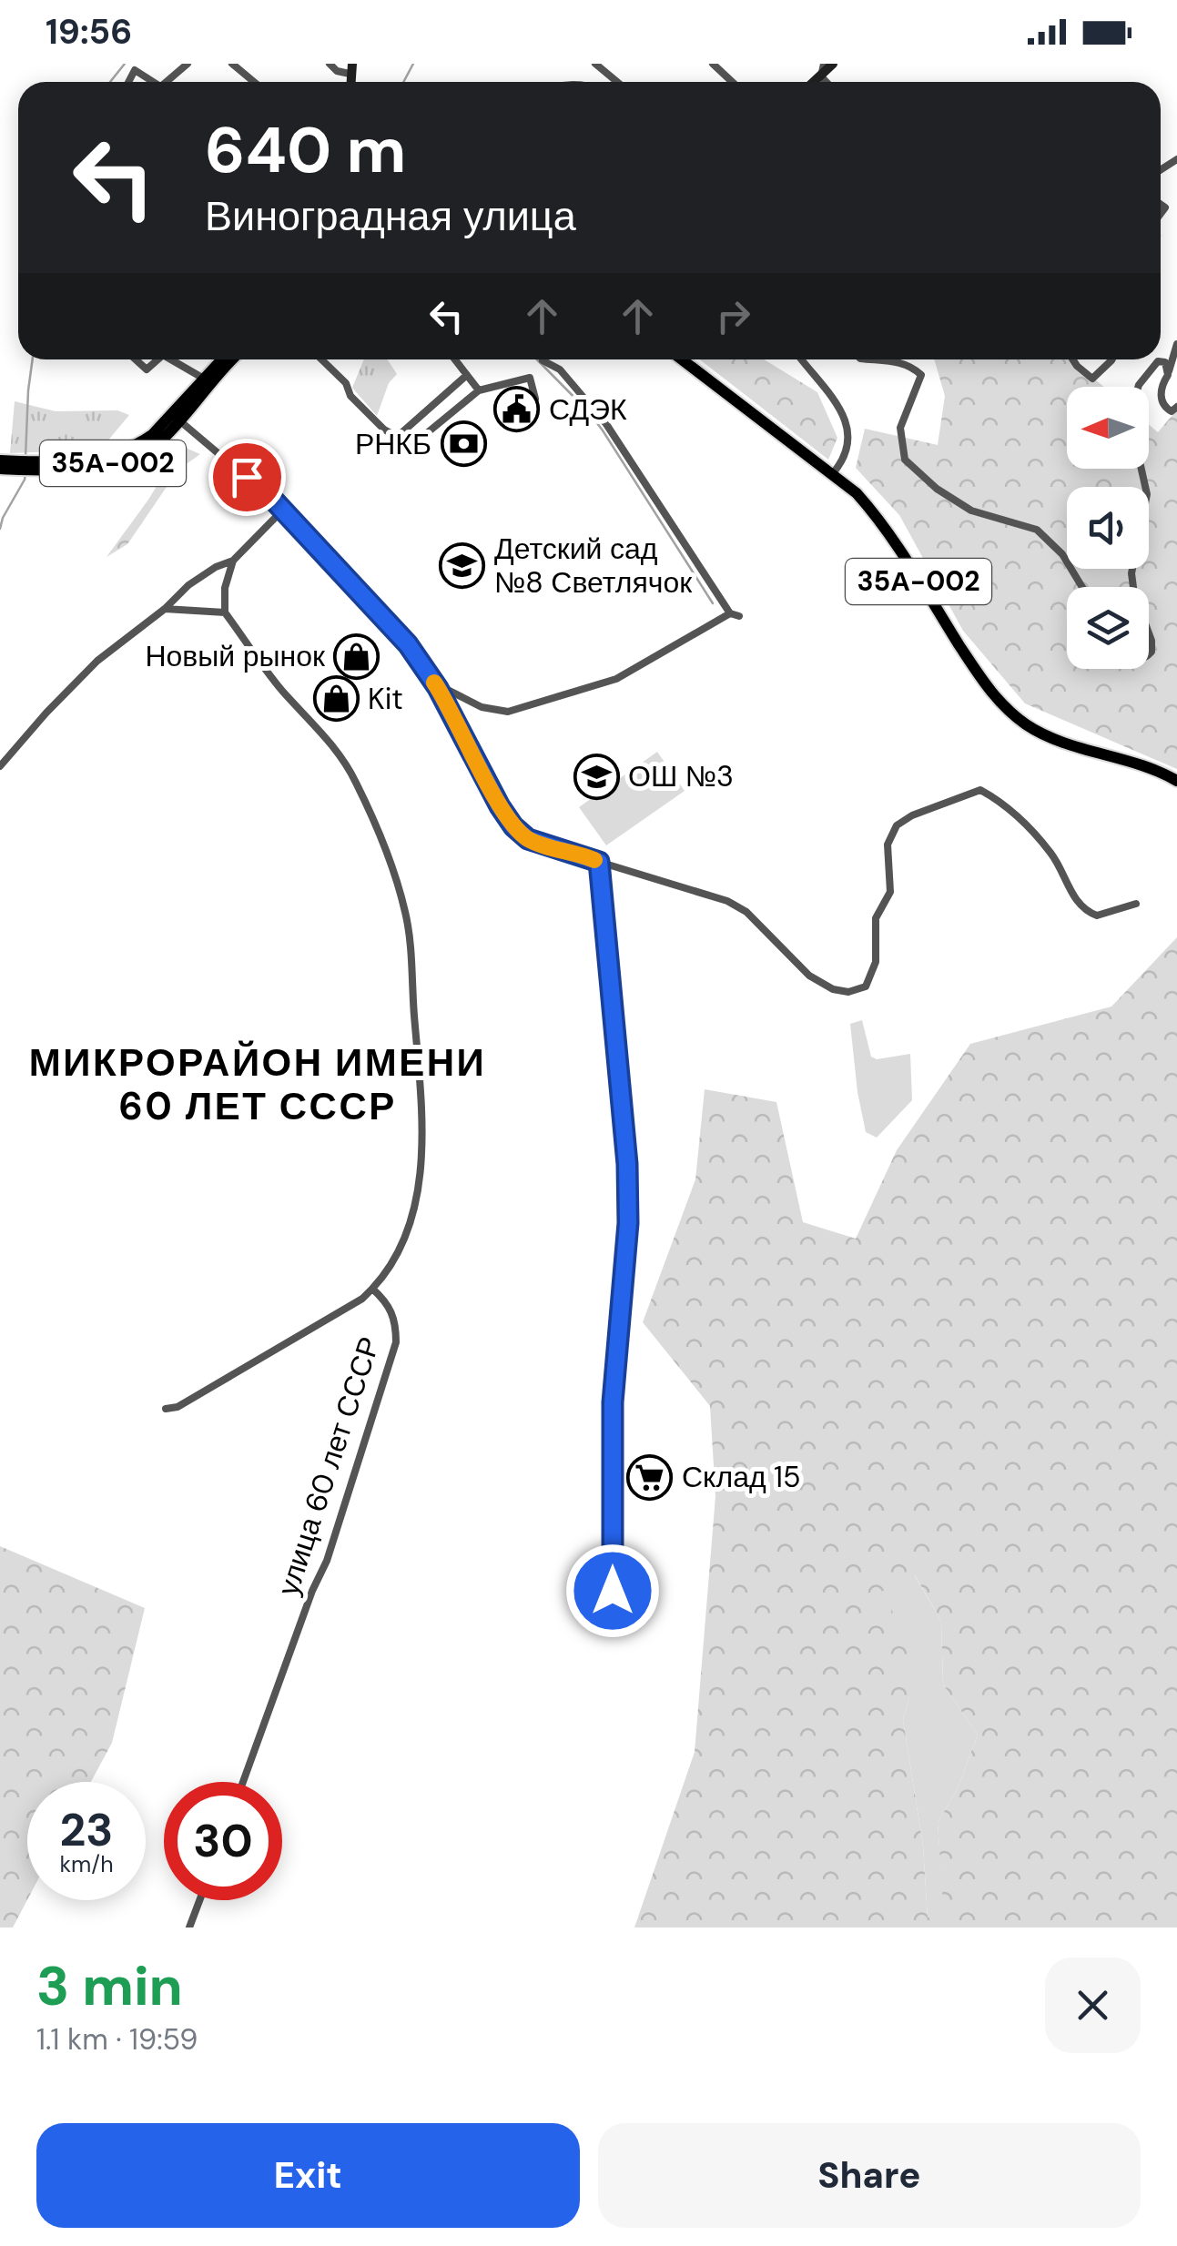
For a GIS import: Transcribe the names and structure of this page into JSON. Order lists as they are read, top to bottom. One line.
{"streets":{"highway":["35А-002"],"street":["улица 60 лет СССР"]},"districts":["МИКРОРАЙОН ИМЕНИ 60 ЛЕТ СССР"],"places":{"public building":["СДЭК"],"bank":["РНКБ"],"school or university":["Детский сад №8 Светлячок","ОШ №3"],"shop":["Новый рынок","Kit"],"supermarket":["Склад 15"]},"north":"left","page":{"status":"19:56","turn":["640 m","Виноградная улица"],"speed":"23 km/h","limit":"30","heading":["3 min","1.1 km · 19:59"],"buttons":["Exit","Share"]}}
